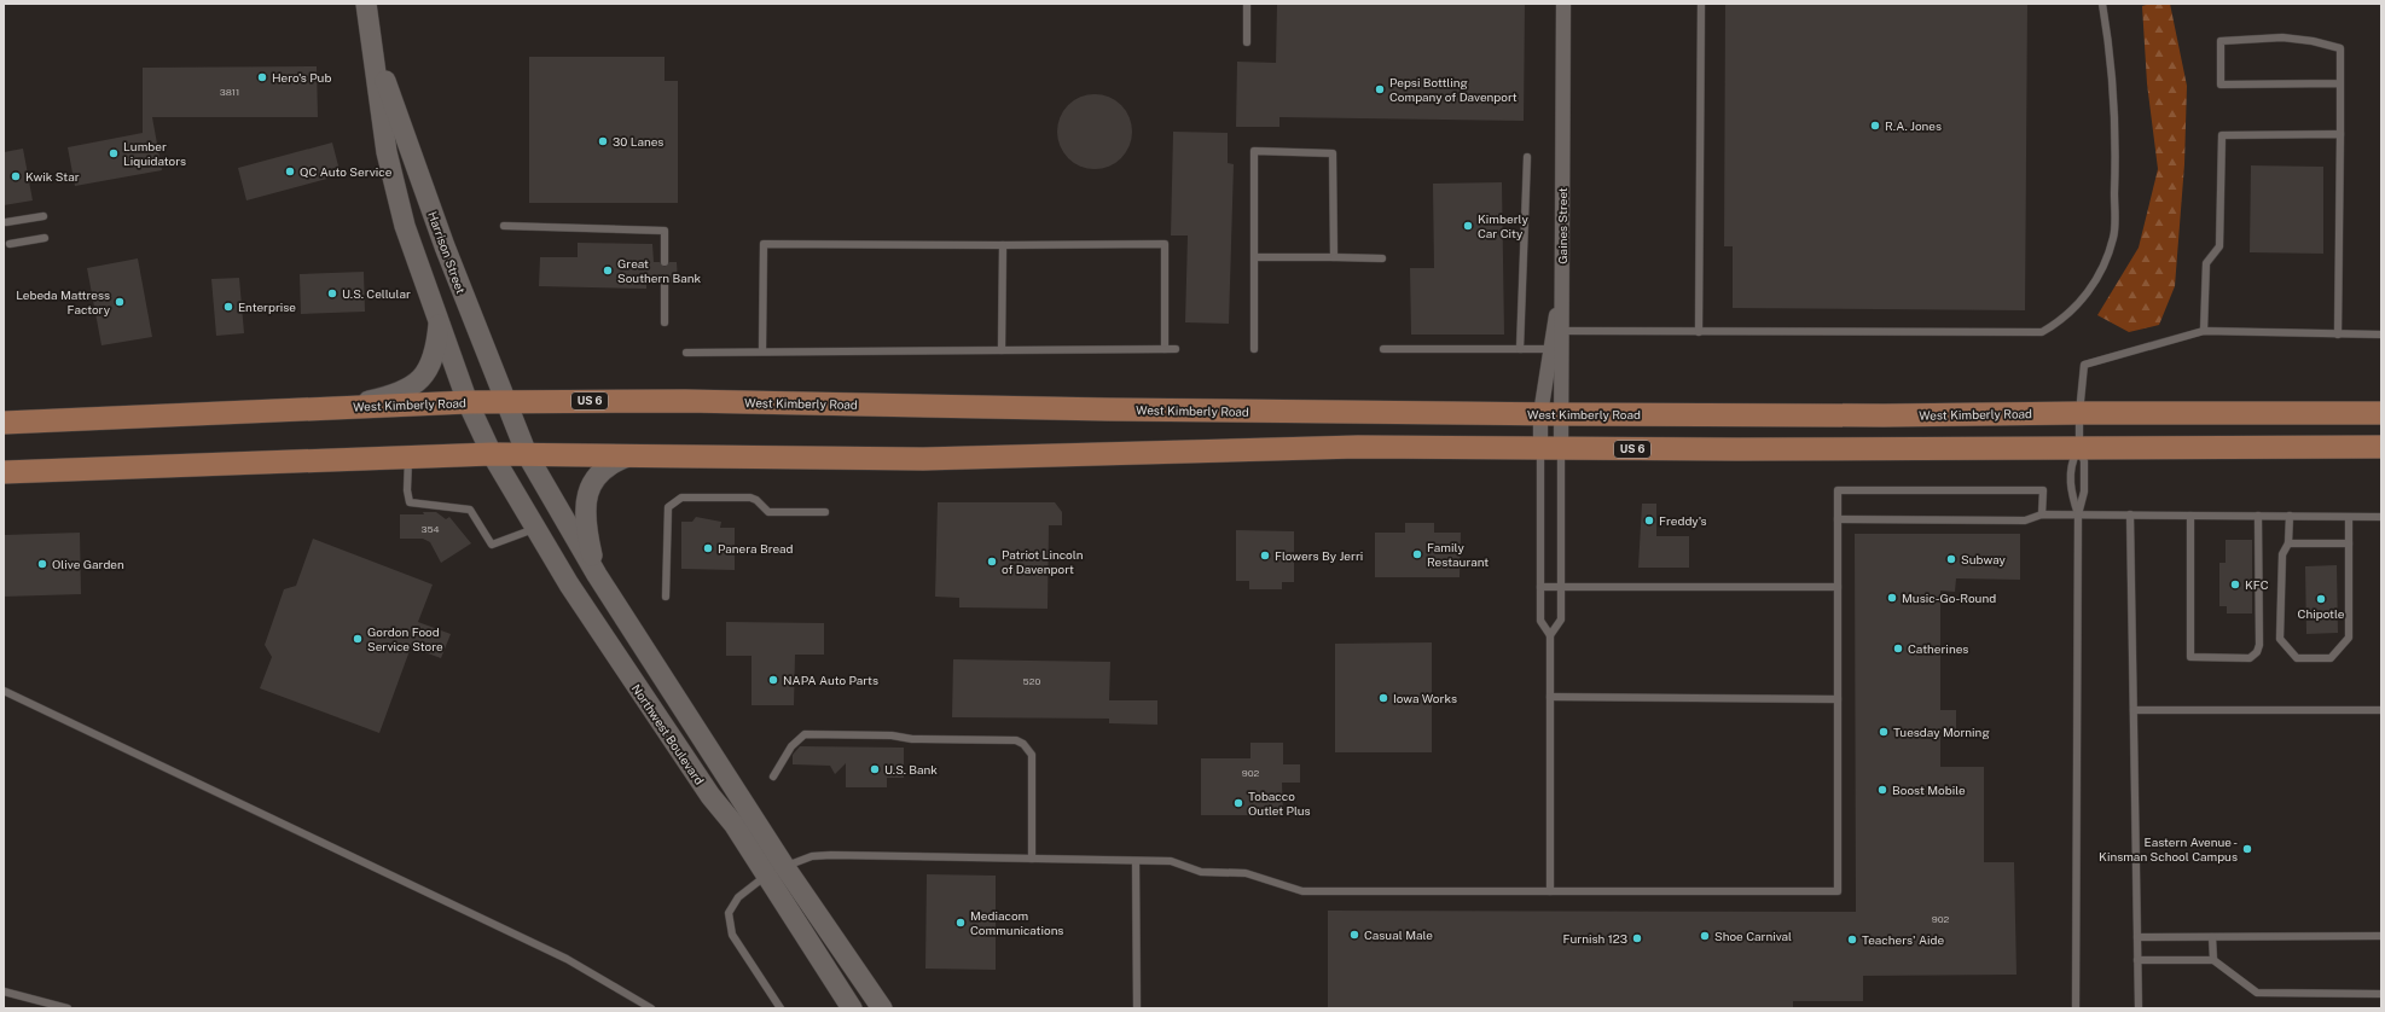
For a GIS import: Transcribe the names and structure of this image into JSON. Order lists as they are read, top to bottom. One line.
{"streets":{"main road":["Harrison Street","US 6","West Kimberly Road","Northwest Boulevard"],"street":["Gaines Street"]},"crossings":[["Gaines Street","US 6"],["Gaines Street","West Kimberly Road"],["Harrison Street","US 6"],["Harrison Street","West Kimberly Road"],["Harrison Street","Northwest Boulevard"],["US 6","Northwest Boulevard"]],"places":["Hero's Pub","Pepsi Bottling Company of Davenport","R.A. Jones","30 Lanes","Lumber Liquidators","QC Auto Service","Kwik Star","Kimberly Car City","Great Southern Bank","U.S. Cellular","Lebeda Mattress Factory","Enterprise","Freddy's","Panera Bread","Family Restaurant","Flowers By Jerri","Subway","Patriot Lincoln of Davenport","Olive Garden","KFC","Music-Go-Round","Chipotle","Gordon Food Service Store","Catherines","NAPA Auto Parts","Iowa Works","Tuesday Morning","U.S. Bank","Boost Mobile","Tobacco Outlet Plus","Eastern Avenue - Kinsman School Campus","Mediacom Communications","Casual Male","Shoe Carnival","Furnish 123","Teachers' Aide"],"house_numbers":["3811","354","520","902","902"]}
